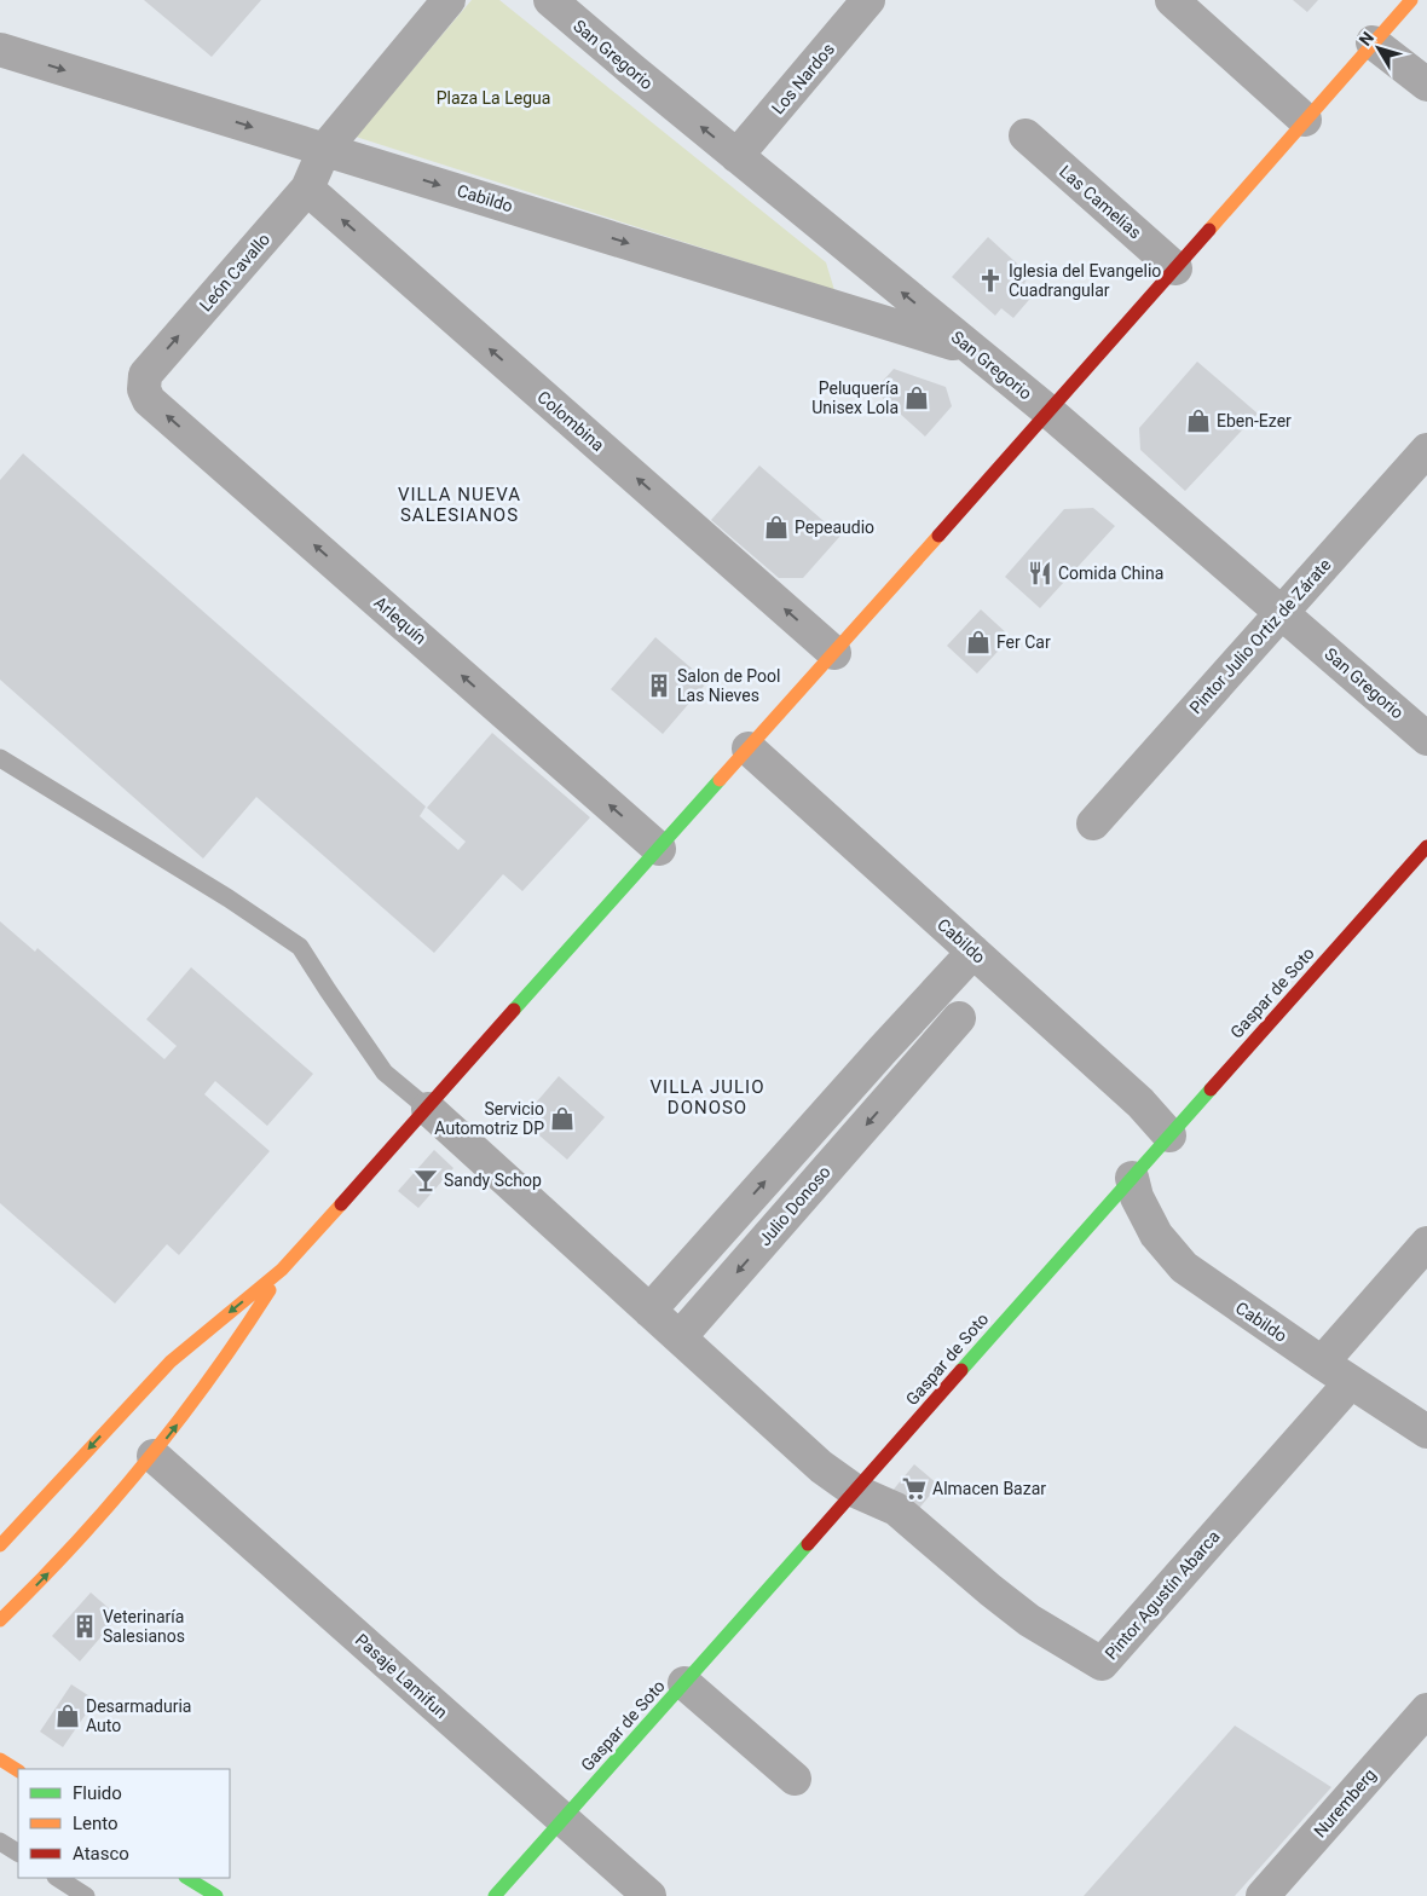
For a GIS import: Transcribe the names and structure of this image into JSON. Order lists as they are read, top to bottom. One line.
{"streets":{"main road":["Gaspar de Soto"],"street":["San Gregorio","Los Nardos","Cabildo","Las Camelias","León Cavallo","Colombina","Arlequín","Pintor Julio Ortiz de Zárate","Julio Donoso","Pintor Agustín Abarca","Pasaje Lamifun","Nuremberg"]},"crossings":[["San Gregorio","Los Nardos"],["San Gregorio","Cabildo"],["San Gregorio","Pintor Julio Ortiz de Zárate"],["Cabildo","León Cavallo"],["Cabildo","Gaspar de Soto"],["Cabildo","Pintor Agustín Abarca"],["León Cavallo","Colombina"],["León Cavallo","Arlequín"],["Gaspar de Soto","Pintor Agustín Abarca"],["Gaspar de Soto","Pasaje Lamifun"]],"one_way":["San Gregorio","Cabildo","León Cavallo","Colombina","Arlequín"],"districts":["VILLA NUEVA SALESIANOS","VILLA JULIO DONOSO"],"parks":["Plaza La Legua"],"places":{"church":["Iglesia del Evangelio Cuadrangular"],"shop":["Peluquería Unisex Lola","Eben-Ezer","Pepeaudio","Fer Car","Servicio Automotriz DP","Desarmaduria Auto"],"restaurant":["Comida China"],"building":["Salon de Pool Las Nieves","Veterinaría Salesianos"],"bar":["Sandy Schop"],"supermarket":["Almacen Bazar"]},"legend":["Fluido","Lento","Atasco"],"north":"top left"}
